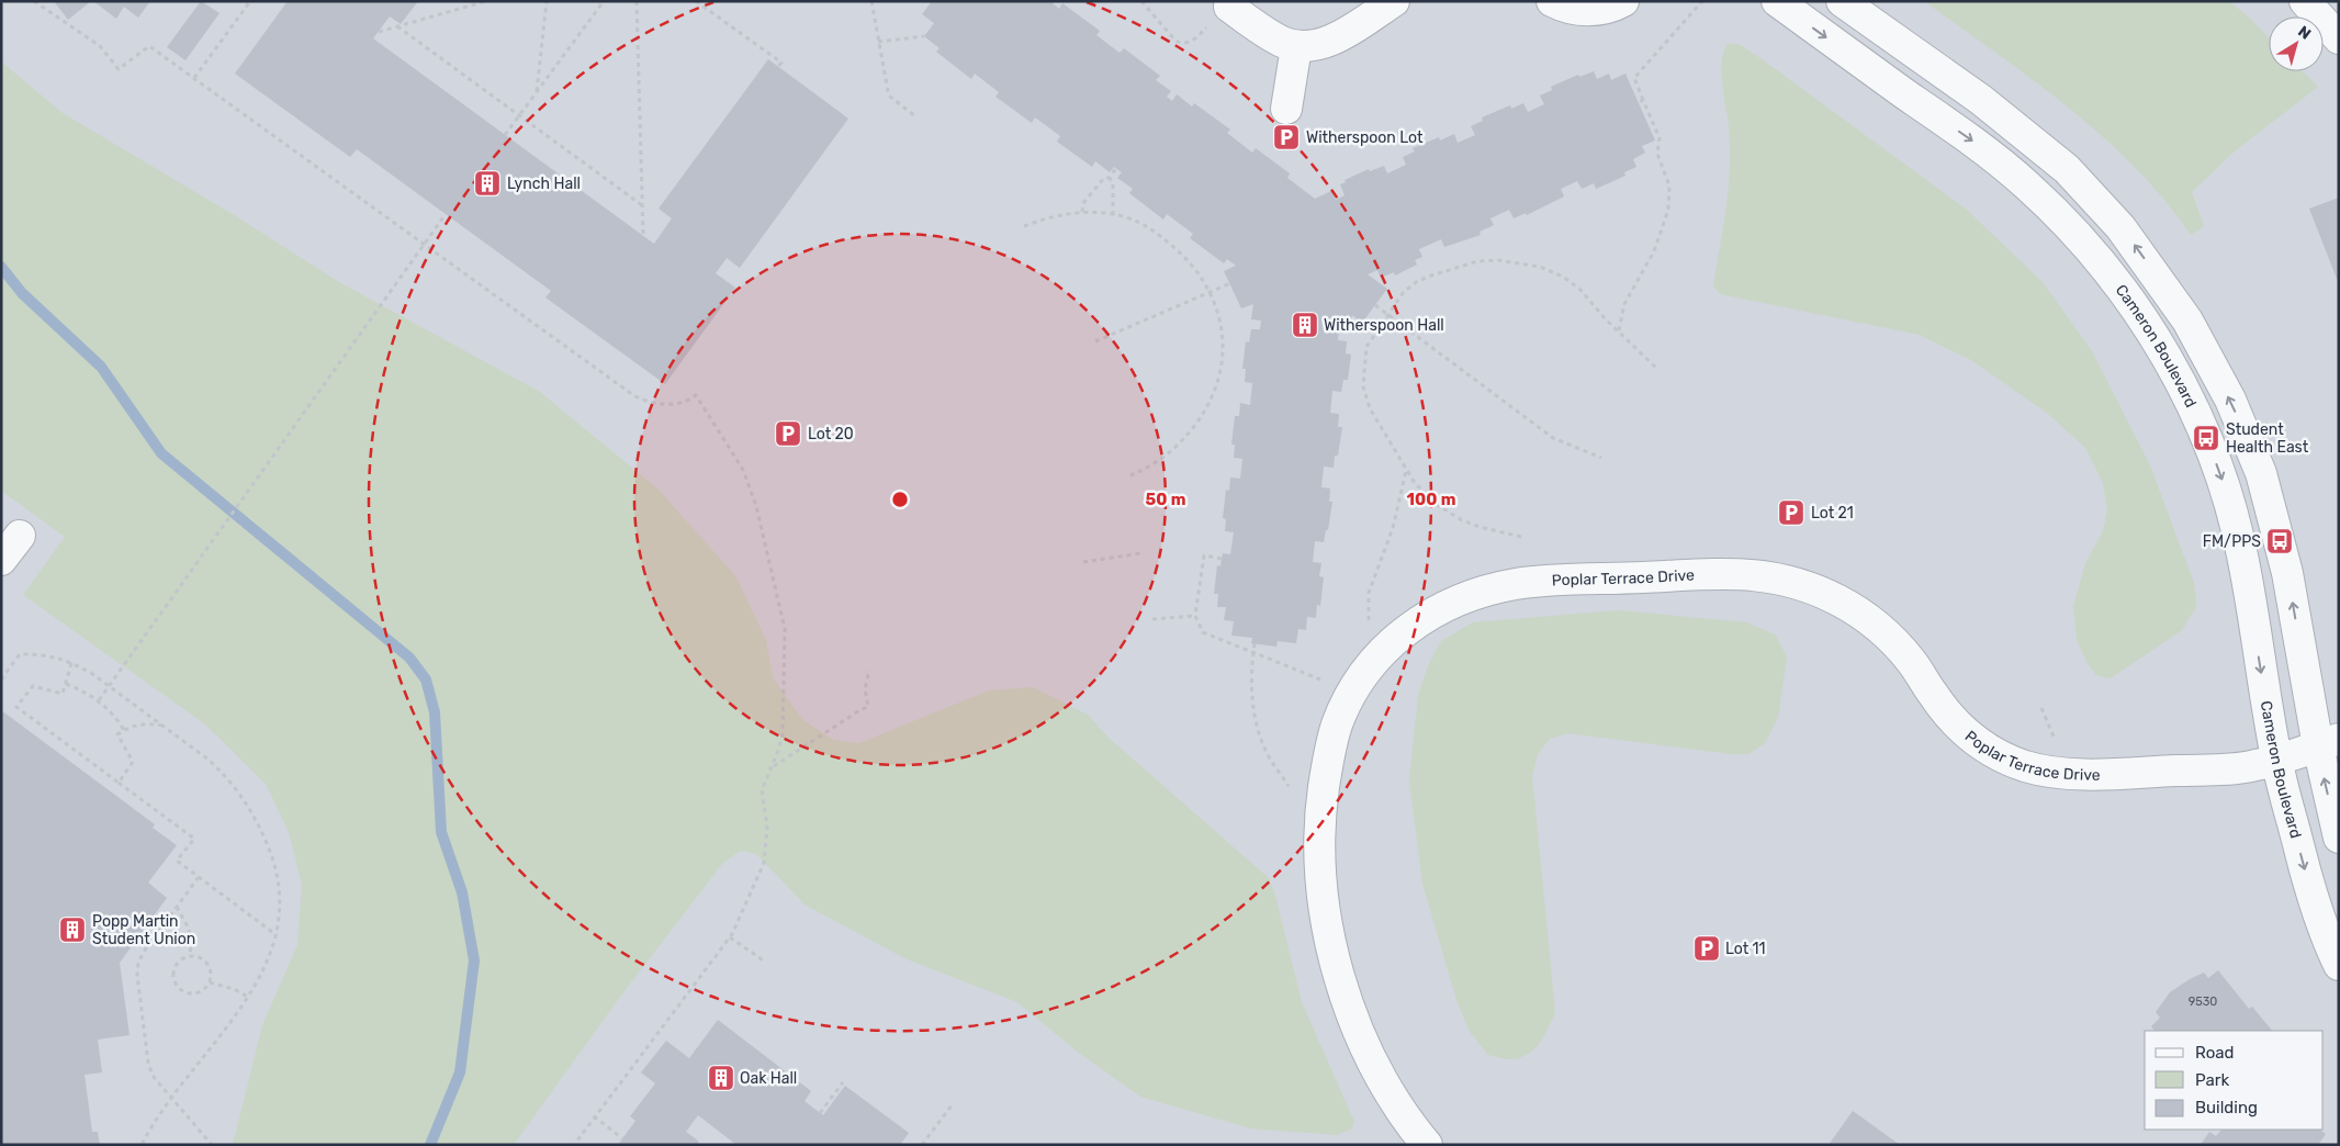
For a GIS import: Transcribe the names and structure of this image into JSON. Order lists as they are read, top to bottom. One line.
{"streets":{"street":["Cameron Boulevard","Poplar Terrace Drive"]},"crossings":[["Cameron Boulevard","Poplar Terrace Drive"]],"places":{"parking":["Witherspoon Lot","Lot 20","Lot 21","Lot 11"],"building":["Lynch Hall","Witherspoon Hall","Popp Martin Student Union","Oak Hall"],"bus stop":["Student Health East","FM/PPS"]},"house_numbers":["9530"],"legend":["Road","Park","Building"],"north":"top right","rings":["50 m","100 m"]}
